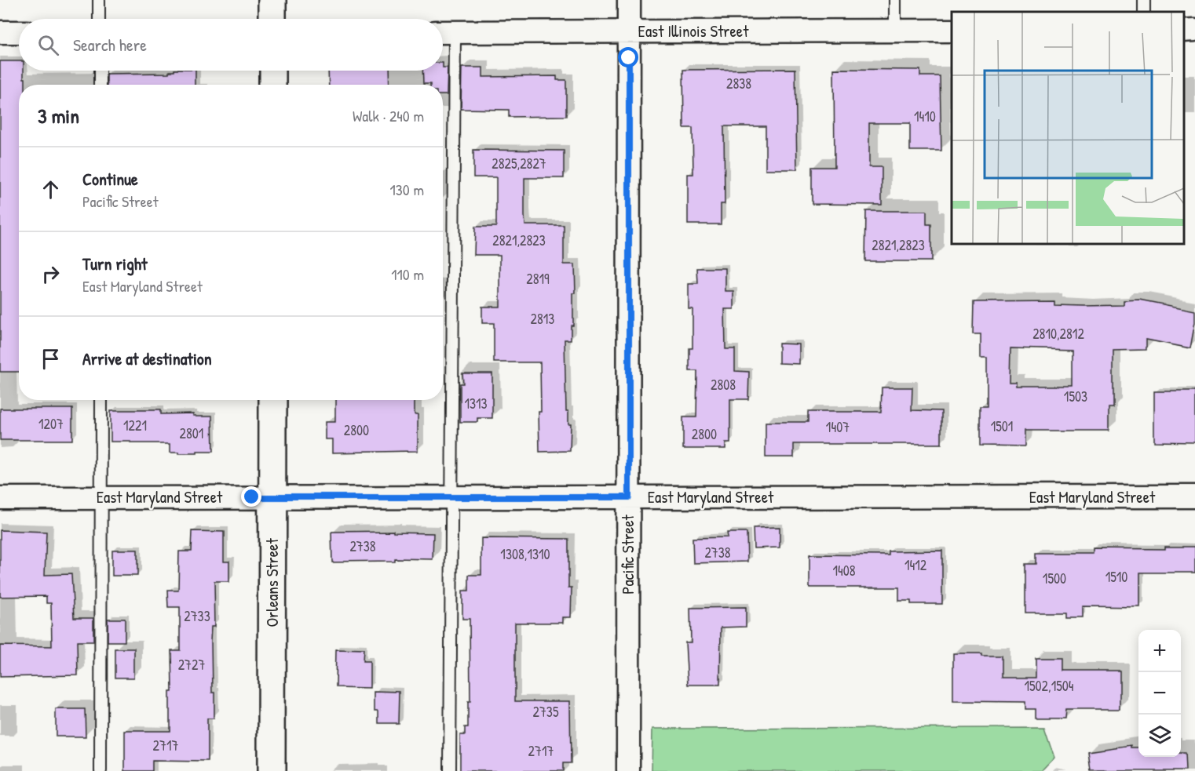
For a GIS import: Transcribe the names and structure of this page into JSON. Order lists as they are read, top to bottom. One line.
{"streets":{"main road":["Orleans Street"],"street":["East Illinois Street","East Maryland Street","Pacific Street"]},"crossings":[["East Illinois Street","Pacific Street"],["East Maryland Street","Pacific Street"],["East Maryland Street","Orleans Street"]],"house_numbers":["2838","1410","2825,2827","2821,2823","2821,2823","2819","2813","2810,2812","2808","1503","1313","1207","1221","1501","1407","2800","2801","2800","2738","2738","1308,1310","1412","1408","1510","1500","2733","2727","1502,1504","2735","2717","2717"],"page":{"search":"Search here","heading":["3 min","Walk · 240 m"],"list":[["Continue","Pacific Street","130 m"],["Turn right","East Maryland Street","110 m"],"Arrive at destination"],"map_buttons":["+","−"]}}
